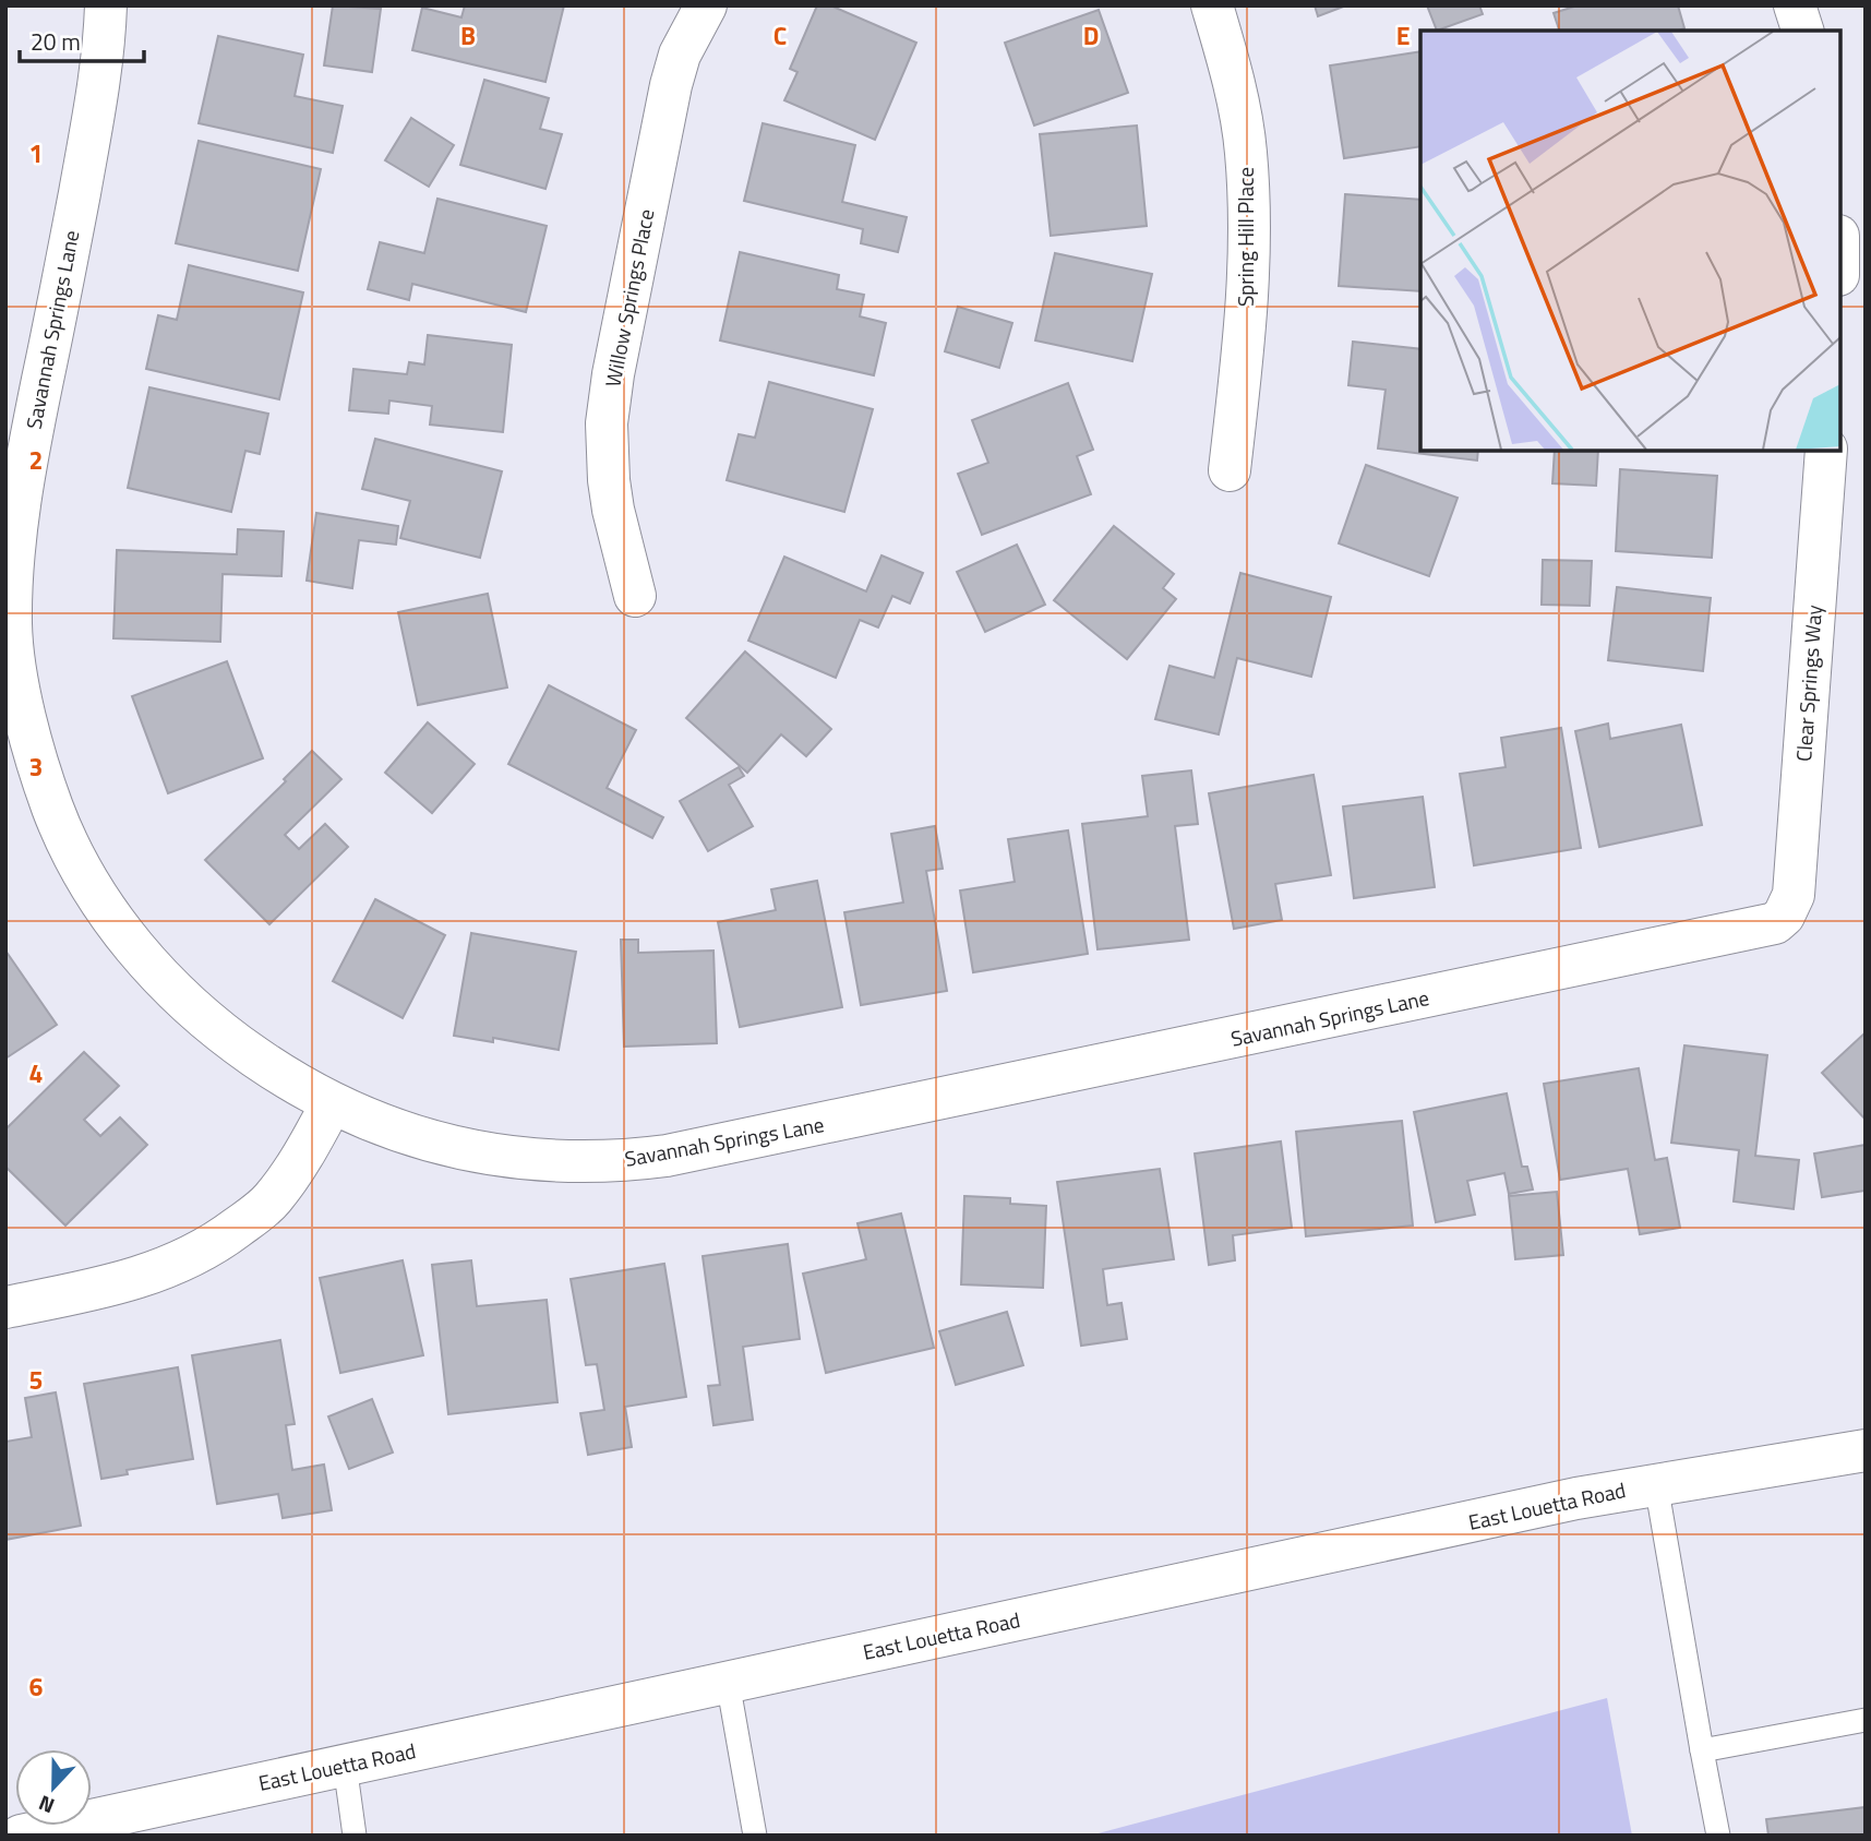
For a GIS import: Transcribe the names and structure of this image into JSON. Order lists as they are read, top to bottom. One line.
{"streets":{"street":["Spring Hill Place","Willow Springs Place","Savannah Springs Lane","Clear Springs Way","East Louetta Road"]},"crossings":[["Savannah Springs Lane","Clear Springs Way"]],"scale_bar":"20 m","north":"bottom","grid":{"columns":["B","C","D","E"],"rows":["1","2","3","4","5","6"]}}
